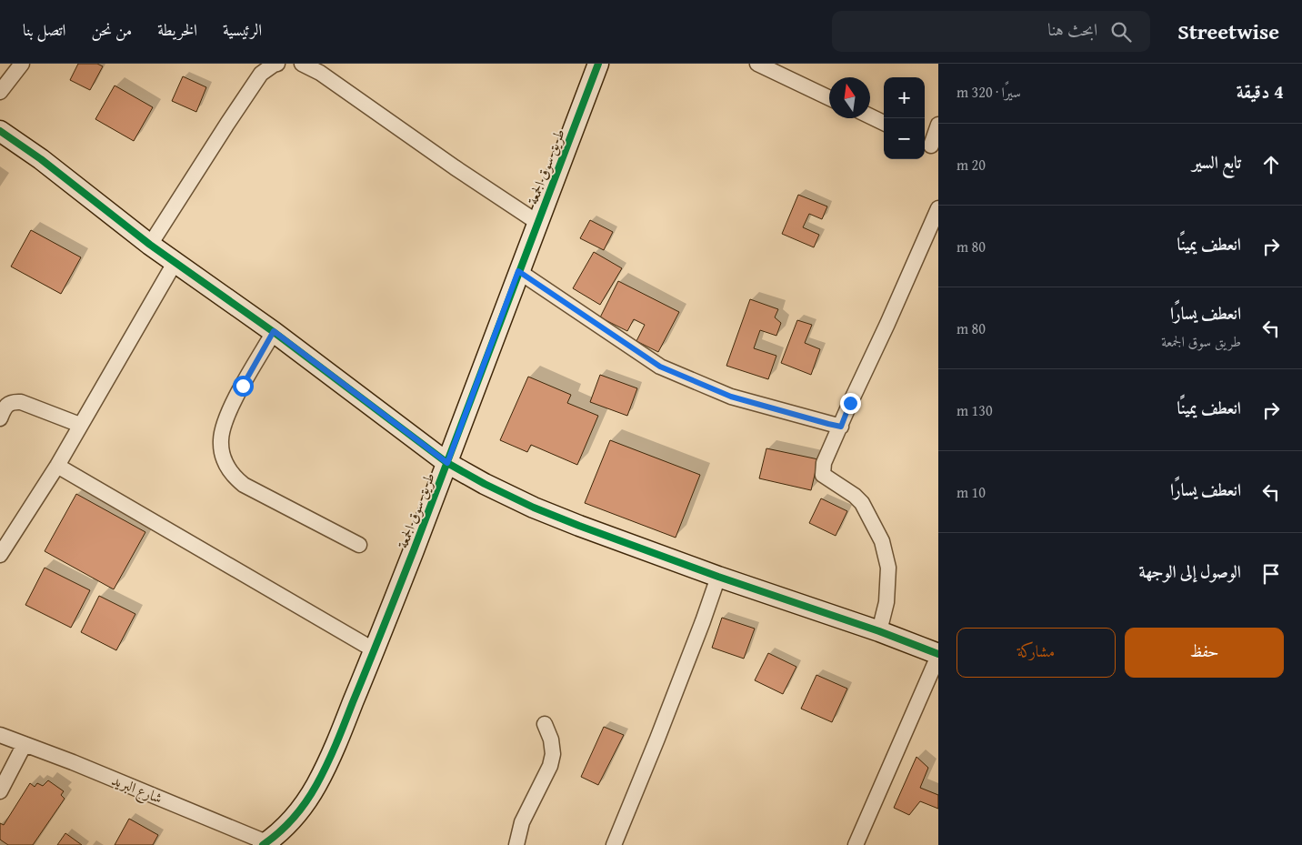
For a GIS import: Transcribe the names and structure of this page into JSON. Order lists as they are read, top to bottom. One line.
{"streets":{"street":["طريق سوق الجمعة","شارع البريد"]},"crossings":[["طريق سوق الجمعة","شارع البريد"]],"north":"top","page":{"header":"Streetwise","search":"ابحث هنا","nav":["الرئيسية","الخريطة","من نحن","اتصل بنا"],"heading":["4 دقيقة","سيرًا · 320 m"],"map_buttons":["+","−"],"list":[["تابع السير","20 m"],["انعطف يمينًا","80 m"],["انعطف يسارًا","طريق سوق الجمعة","80 m"],["انعطف يمينًا","130 m"],["انعطف يسارًا","10 m"],"الوصول إلى الوجهة"],"buttons":["حفظ","مشاركة"]}}
